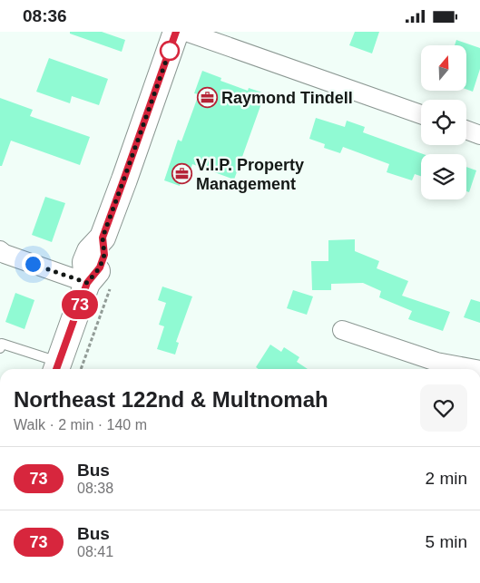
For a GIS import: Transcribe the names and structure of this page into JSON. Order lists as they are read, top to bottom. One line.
{"places":{"office":["Raymond Tindell","V.I.P. Property Management"]},"lines":["bus line 73"],"north":"top","page":{"status":"08:36","on_map":"73","heading":["Northeast 122nd & Multnomah","Walk · 2 min · 140 m"],"list":[{"mark":"73","name":"Bus","note":"08:38","value":"2 min"},{"mark":"73","name":"Bus","note":"08:41","value":"5 min"}]}}
